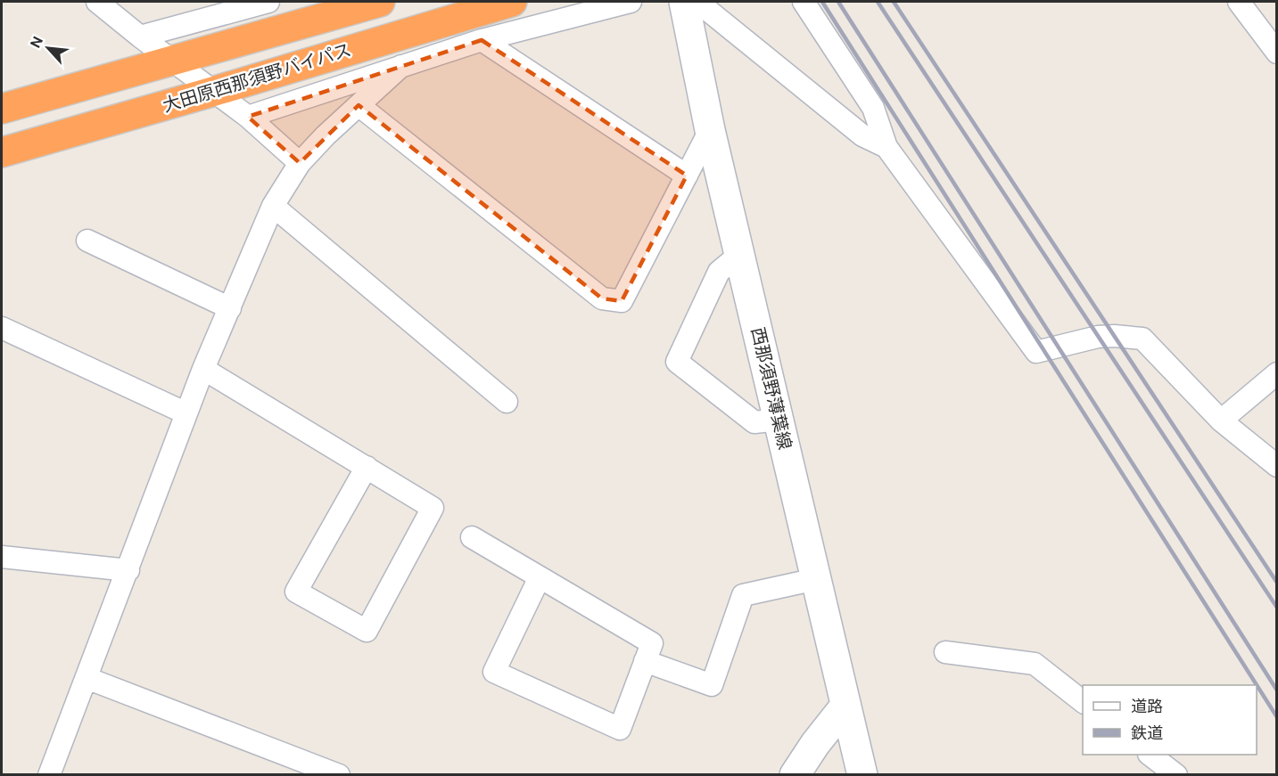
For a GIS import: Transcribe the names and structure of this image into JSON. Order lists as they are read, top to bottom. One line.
{"streets":{"highway":["大田原西那須野バイパス"],"main road":["西那須野薄葉線"]},"legend":["道路","鉄道"],"north":"top left"}
